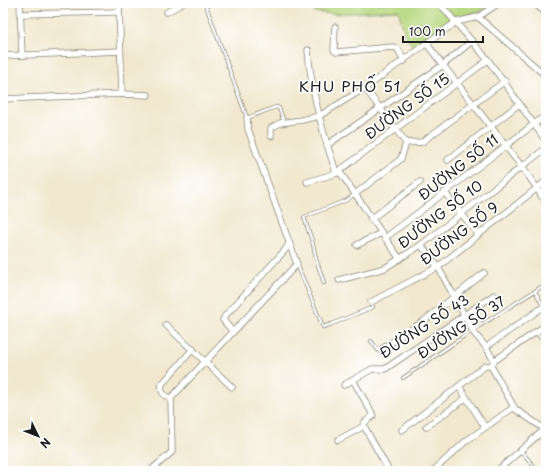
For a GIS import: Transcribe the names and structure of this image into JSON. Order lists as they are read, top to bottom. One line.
{"streets":{"street":["ĐƯỜNG SỐ 15","ĐƯỜNG SỐ 11","ĐƯỜNG SỐ 10","ĐƯỜNG SỐ 9","ĐƯỜNG SỐ 43"],"lane":["ĐƯỜNG SỐ 37"]},"districts":["KHU PHỐ 51"],"scale_bar":"100 m","north":"bottom right"}
